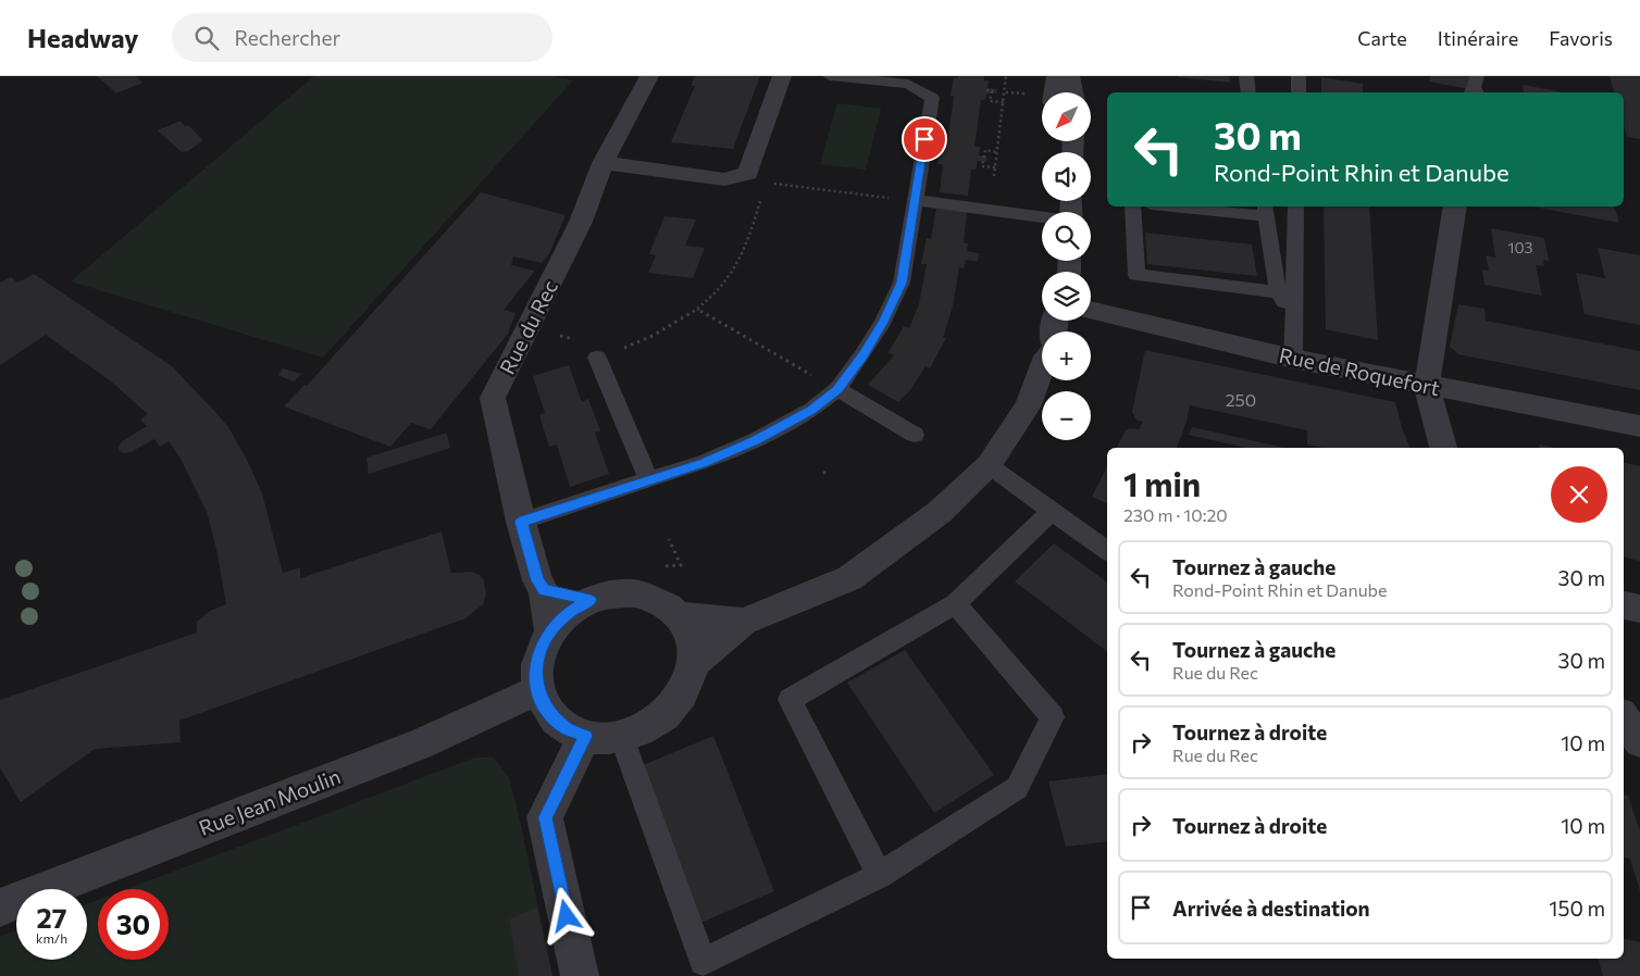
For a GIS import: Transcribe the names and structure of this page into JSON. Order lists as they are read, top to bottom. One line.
{"streets":{"street":["Rue du Rec","Rue de Roquefort","Rue Jean Moulin"]},"crossings":[["Rue du Rec","Rue Jean Moulin"]],"house_numbers":["103","250"],"north":"bottom left","page":{"header":"Headway","search":"Rechercher","nav":["Carte","Itinéraire","Favoris"],"map_buttons":["+","−"],"turn":["30 m","Rond-Point Rhin et Danube"],"heading":["1 min","230 m · 10:20"],"list":[{"name":"Tournez à gauche","note":"Rond-Point Rhin et Danube","value":"30 m"},{"name":"Tournez à gauche","note":"Rue du Rec","value":"30 m"},{"name":"Tournez à droite","note":"Rue du Rec","value":"10 m"},{"name":"Tournez à droite","value":"10 m"},{"name":"Arrivée à destination","value":"150 m"}],"speed":"27 km/h","limit":"30"}}
